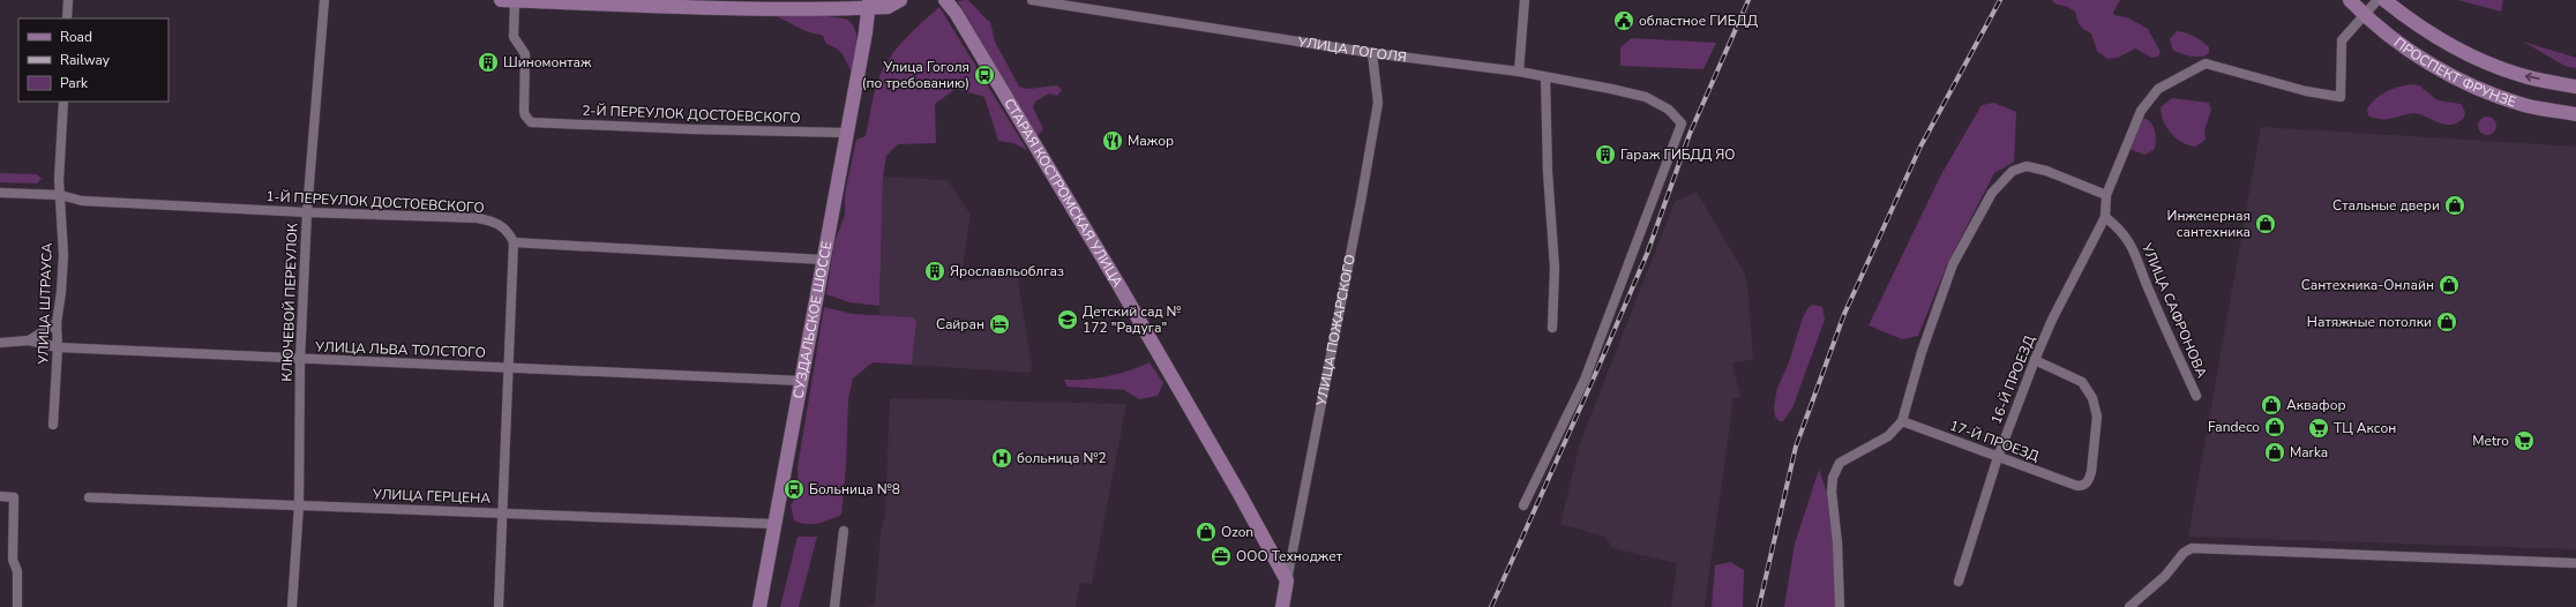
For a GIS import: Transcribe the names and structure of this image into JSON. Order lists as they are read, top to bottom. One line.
{"streets":{"main road":["ПРОСПЕКТ ФРУНЗЕ","СТАРАЯ КОСТРОМСКАЯ УЛИЦА","СУЗДАЛЬСКОЕ ШОССЕ","УЛИЦА ПОЖАРСКОГО"],"street":["УЛИЦА ГОГОЛЯ","2-Й ПЕРЕУЛОК ДОСТОЕВСКОГО","1-Й ПЕРЕУЛОК ДОСТОЕВСКОГО","КЛЮЧЕВОЙ ПЕРЕУЛОК","УЛИЦА ШТРАУСА","УЛИЦА САФРОНОВА","УЛИЦА ЛЬВА ТОЛСТОГО","16-Й ПРОЕЗД","17-Й ПРОЕЗД","УЛИЦА ГЕРЦЕНА"]},"crossings":[["УЛИЦА ГОГОЛЯ","УЛИЦА ПОЖАРСКОГО"],["ПРОСПЕКТ ФРУНЗЕ","16-Й ПРОЕЗД"],["2-Й ПЕРЕУЛОК ДОСТОЕВСКОГО","СУЗДАЛЬСКОЕ ШОССЕ"],["СТАРАЯ КОСТРОМСКАЯ УЛИЦА","УЛИЦА ПОЖАРСКОГО"],["1-Й ПЕРЕУЛОК ДОСТОЕВСКОГО","КЛЮЧЕВОЙ ПЕРЕУЛОК"],["1-Й ПЕРЕУЛОК ДОСТОЕВСКОГО","УЛИЦА ШТРАУСА"],["КЛЮЧЕВОЙ ПЕРЕУЛОК","УЛИЦА ЛЬВА ТОЛСТОГО"],["КЛЮЧЕВОЙ ПЕРЕУЛОК","УЛИЦА ГЕРЦЕНА"],["УЛИЦА ШТРАУСА","УЛИЦА ЛЬВА ТОЛСТОГО"],["УЛИЦА САФРОНОВА","16-Й ПРОЕЗД"],["СУЗДАЛЬСКОЕ ШОССЕ","УЛИЦА ЛЬВА ТОЛСТОГО"],["СУЗДАЛЬСКОЕ ШОССЕ","УЛИЦА ГЕРЦЕНА"],["16-Й ПРОЕЗД","17-Й ПРОЕЗД"]],"places":{"public building":["областное ГИБДД"],"building":["Шиномонтаж","Гараж ГИБДД ЯО","Ярославльоблгаз"],"bus stop":["Улица Гоголя (по требованию)","Больница №8"],"restaurant":["Мажор"],"shop":["Стальные двери","Инженерная сантехника","Сантехника-Онлайн","Натяжные потолки","Аквафор","Fandeco","Marka","Ozon"],"school or university":["Детский сад № 172 \"Радуга\""],"hotel":["Сайран"],"supermarket":["ТЦ Аксон","Metro"],"hospital":["больница №2"],"office":["ООО Техноджет"]},"legend":["Road","Railway","Park"]}
